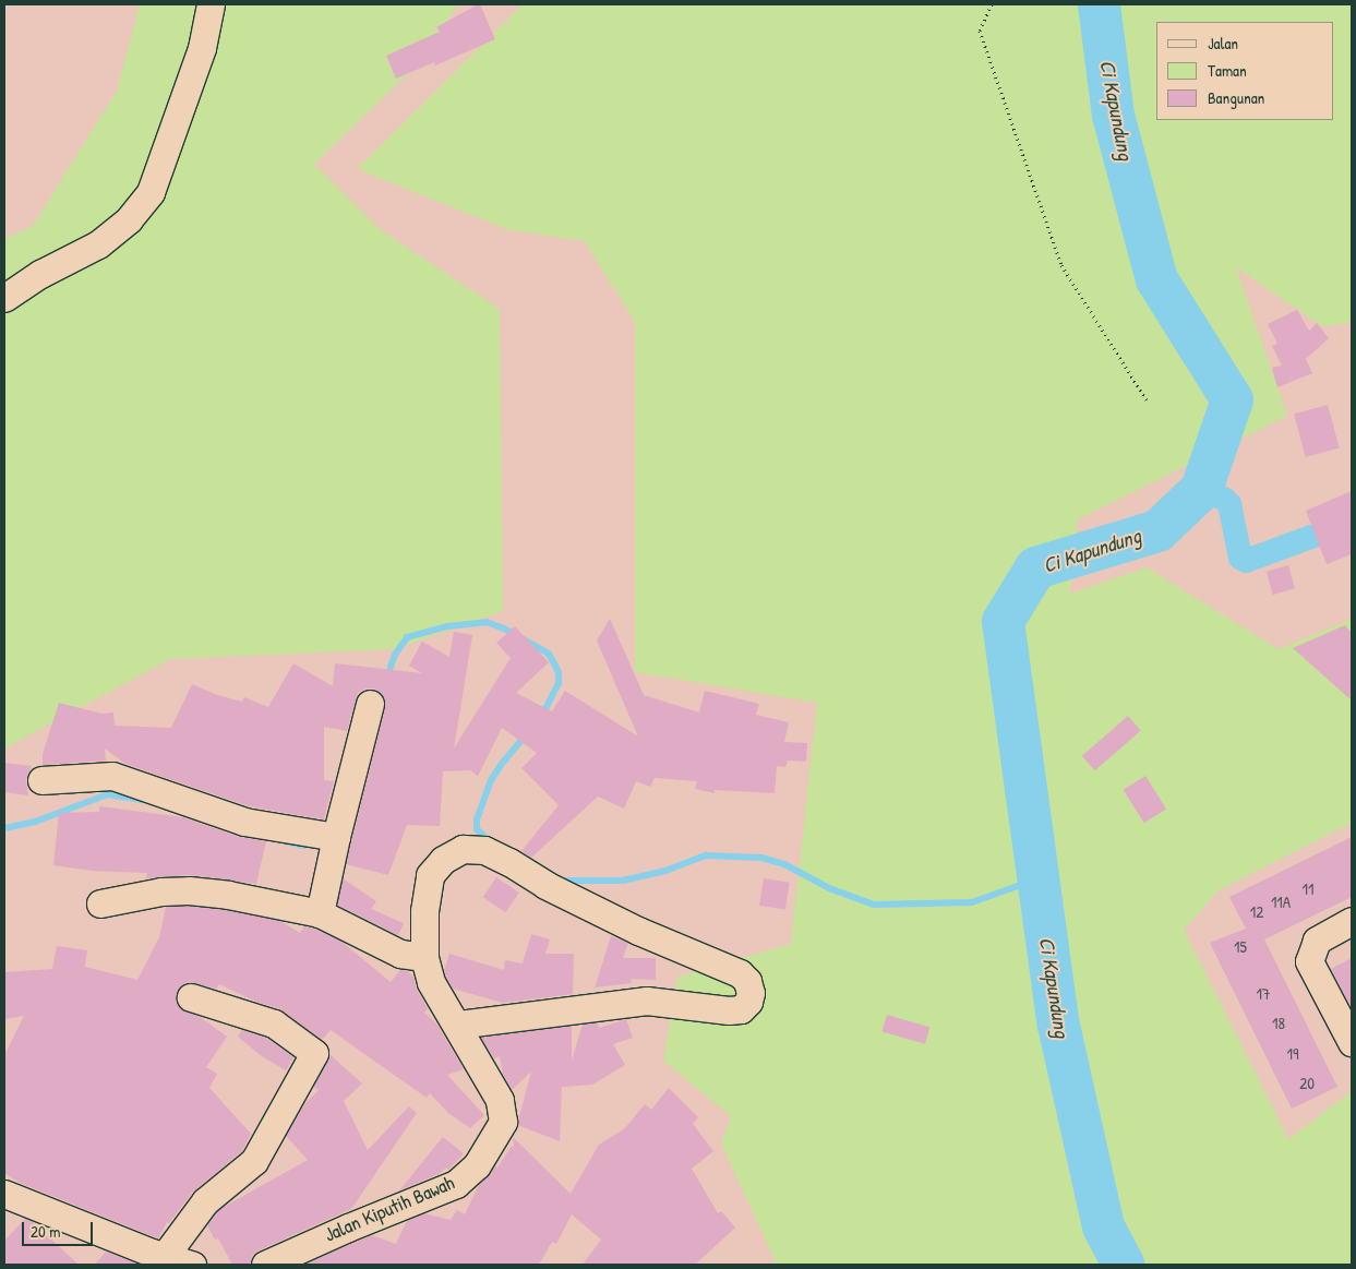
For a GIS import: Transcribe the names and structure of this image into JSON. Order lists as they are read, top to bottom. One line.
{"streets":{"street":["Jalan Kiputih Bawah"]},"water":["Ci Kapundung"],"house_numbers":["11","11A","12","15","17","18","19","20"],"legend":["Jalan","Taman","Bangunan"],"scale_bar":"20 m"}
